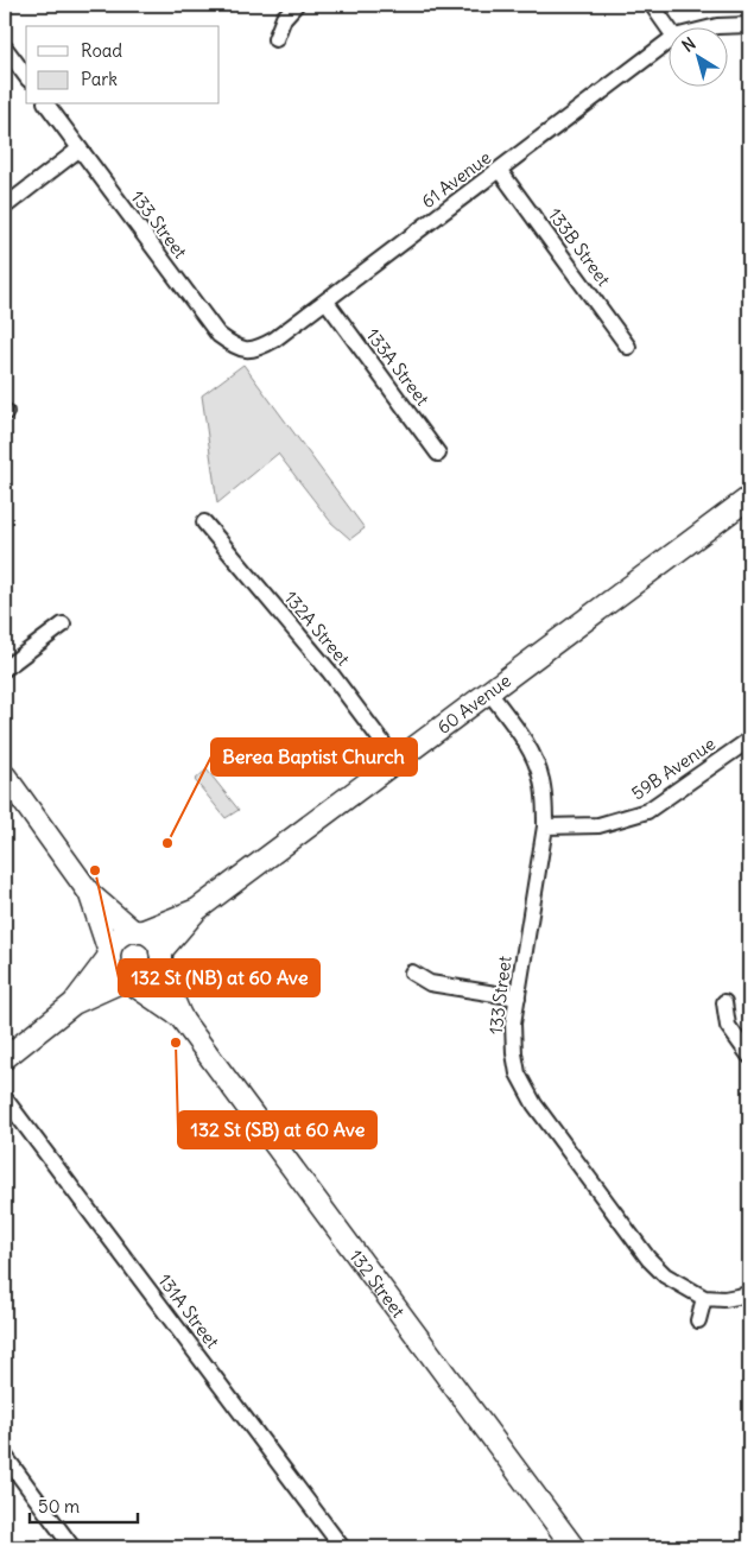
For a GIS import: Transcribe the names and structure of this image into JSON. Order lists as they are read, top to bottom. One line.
{"streets":{"main road":["60 Avenue","132 Street"],"street":["61 Avenue","133 Street","133B Street","133A Street","132A Street","59B Avenue","131A Street"]},"crossings":[["61 Avenue","133 Street"],["61 Avenue","133B Street"],["61 Avenue","133A Street"],["133 Street","60 Avenue"],["133 Street","59B Avenue"],["132A Street","60 Avenue"],["60 Avenue","132 Street"]],"places":["Berea Baptist Church","132 St (NB) at 60 Ave","132 St (SB) at 60 Ave"],"legend":["Road","Park"],"scale_bar":"50 m","north":"top left"}
